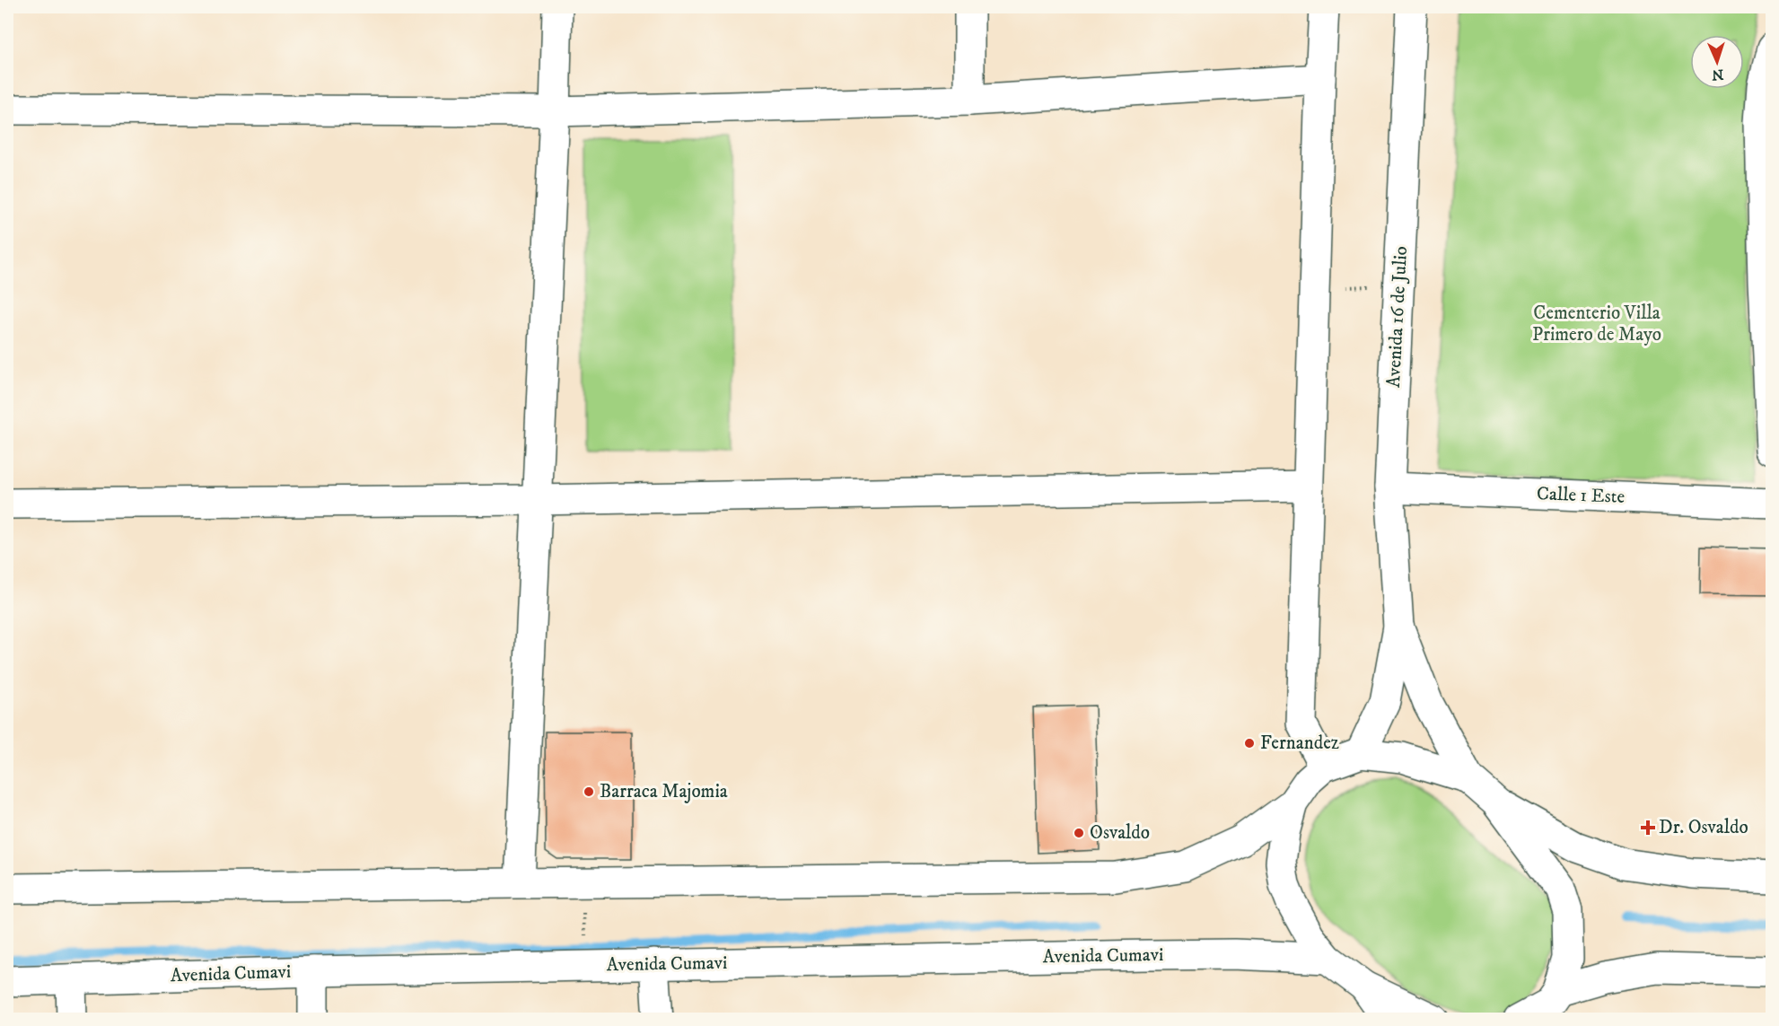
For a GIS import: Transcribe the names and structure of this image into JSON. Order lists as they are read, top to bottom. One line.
{"streets":{"street":["Avenida 16 de Julio","Calle 1 Este","Avenida Cumavi"]},"crossings":[["Avenida 16 de Julio","Calle 1 Este"]],"parks":["Cementerio Villa Primero de Mayo"],"places":{"other":["Fernandez","Barraca Majomia","Osvaldo"],"health":["Dr. Osvaldo"]},"north":"bottom"}
